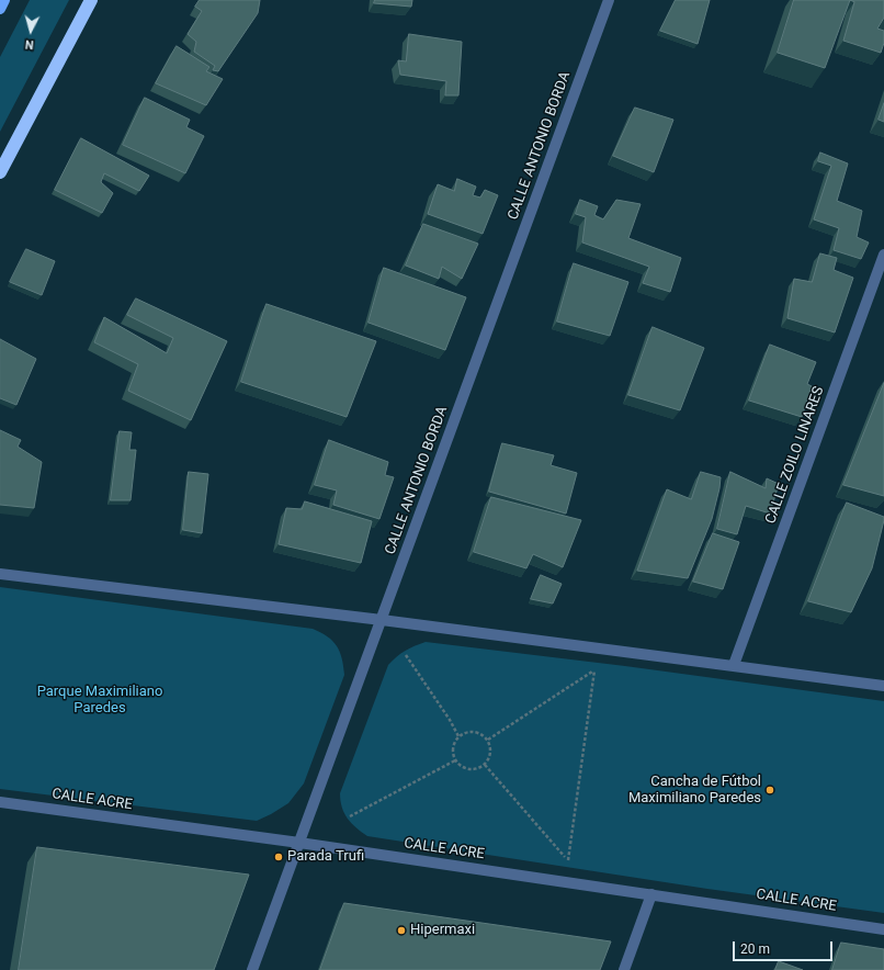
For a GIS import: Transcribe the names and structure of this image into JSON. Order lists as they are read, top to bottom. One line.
{"streets":{"street":["CALLE ANTONIO BORDA","CALLE ZOILO LINARES","CALLE ACRE"]},"crossings":[["CALLE ANTONIO BORDA","CALLE ACRE"]],"parks":["Parque Maximiliano Paredes"],"places":["Cancha de Fútbol Maximiliano Paredes","Parada Trufi","Hipermaxi"],"scale_bar":"20 m","north":"bottom"}
